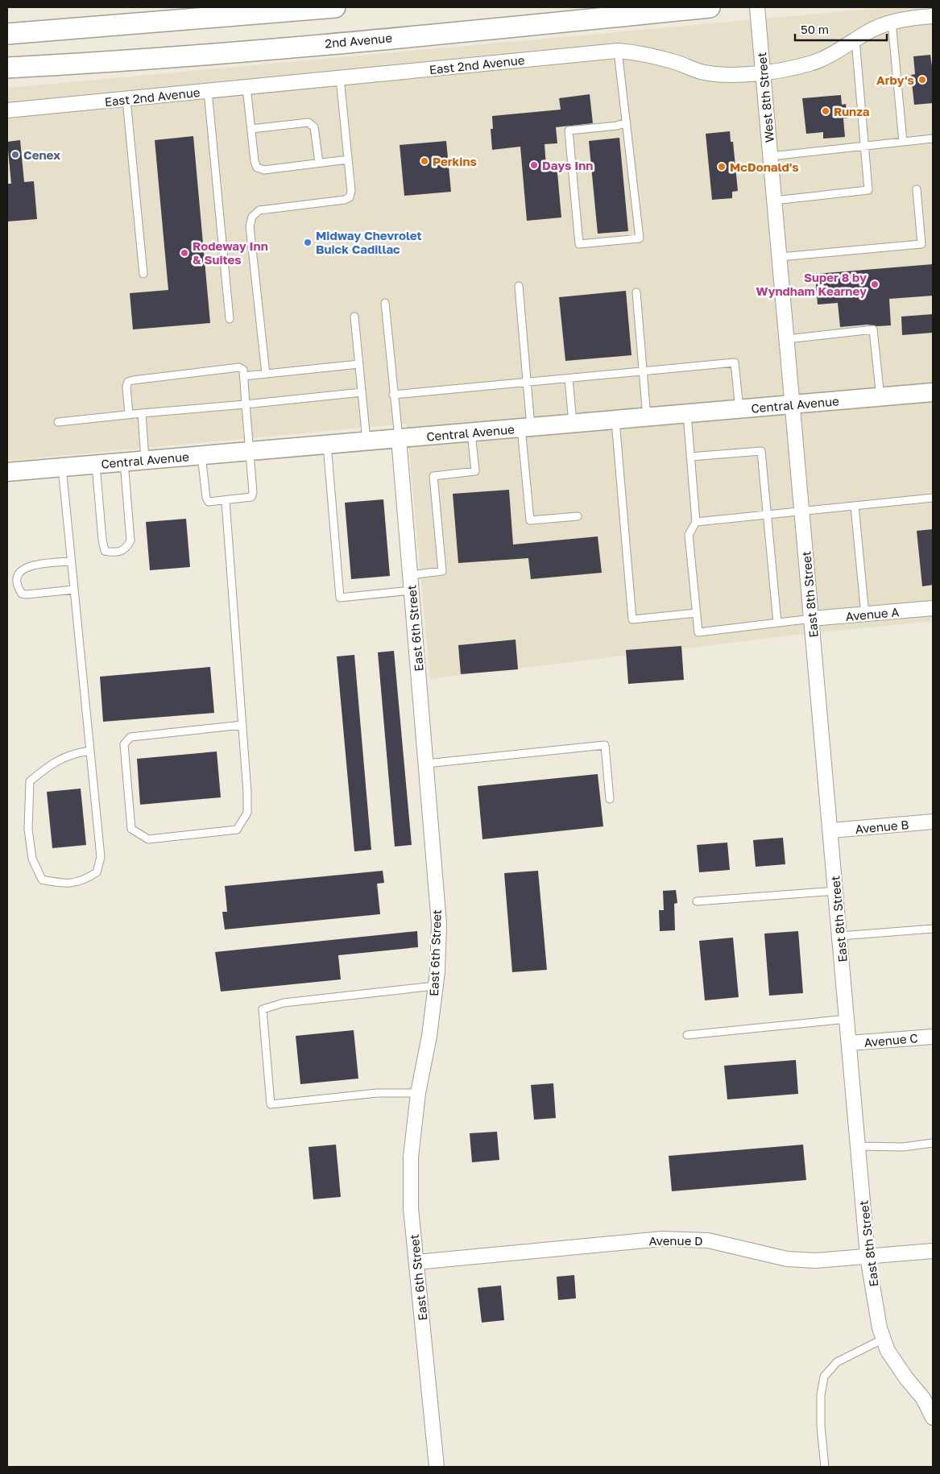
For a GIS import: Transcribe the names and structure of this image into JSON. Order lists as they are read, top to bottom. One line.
{"streets":{"main road":["2nd Avenue"],"street":["East 2nd Avenue","West 8th Street","Central Avenue","East 8th Street","Avenue A","East 6th Street","Avenue B","Avenue C","Avenue D"]},"crossings":[["East 2nd Avenue","West 8th Street"],["West 8th Street","Central Avenue"],["West 8th Street","East 8th Street"],["Central Avenue","East 8th Street"],["Central Avenue","East 6th Street"],["East 8th Street","Avenue A"],["East 8th Street","Avenue B"],["East 8th Street","Avenue C"],["East 8th Street","Avenue D"],["East 6th Street","Avenue D"]],"places":["Arby's","Runza","Cenex","Perkins","Days Inn","McDonald's","Midway Chevrolet Buick Cadillac","Rodeway Inn & Suites","Super 8 by Wyndham Kearney"],"scale_bar":"50 m"}
